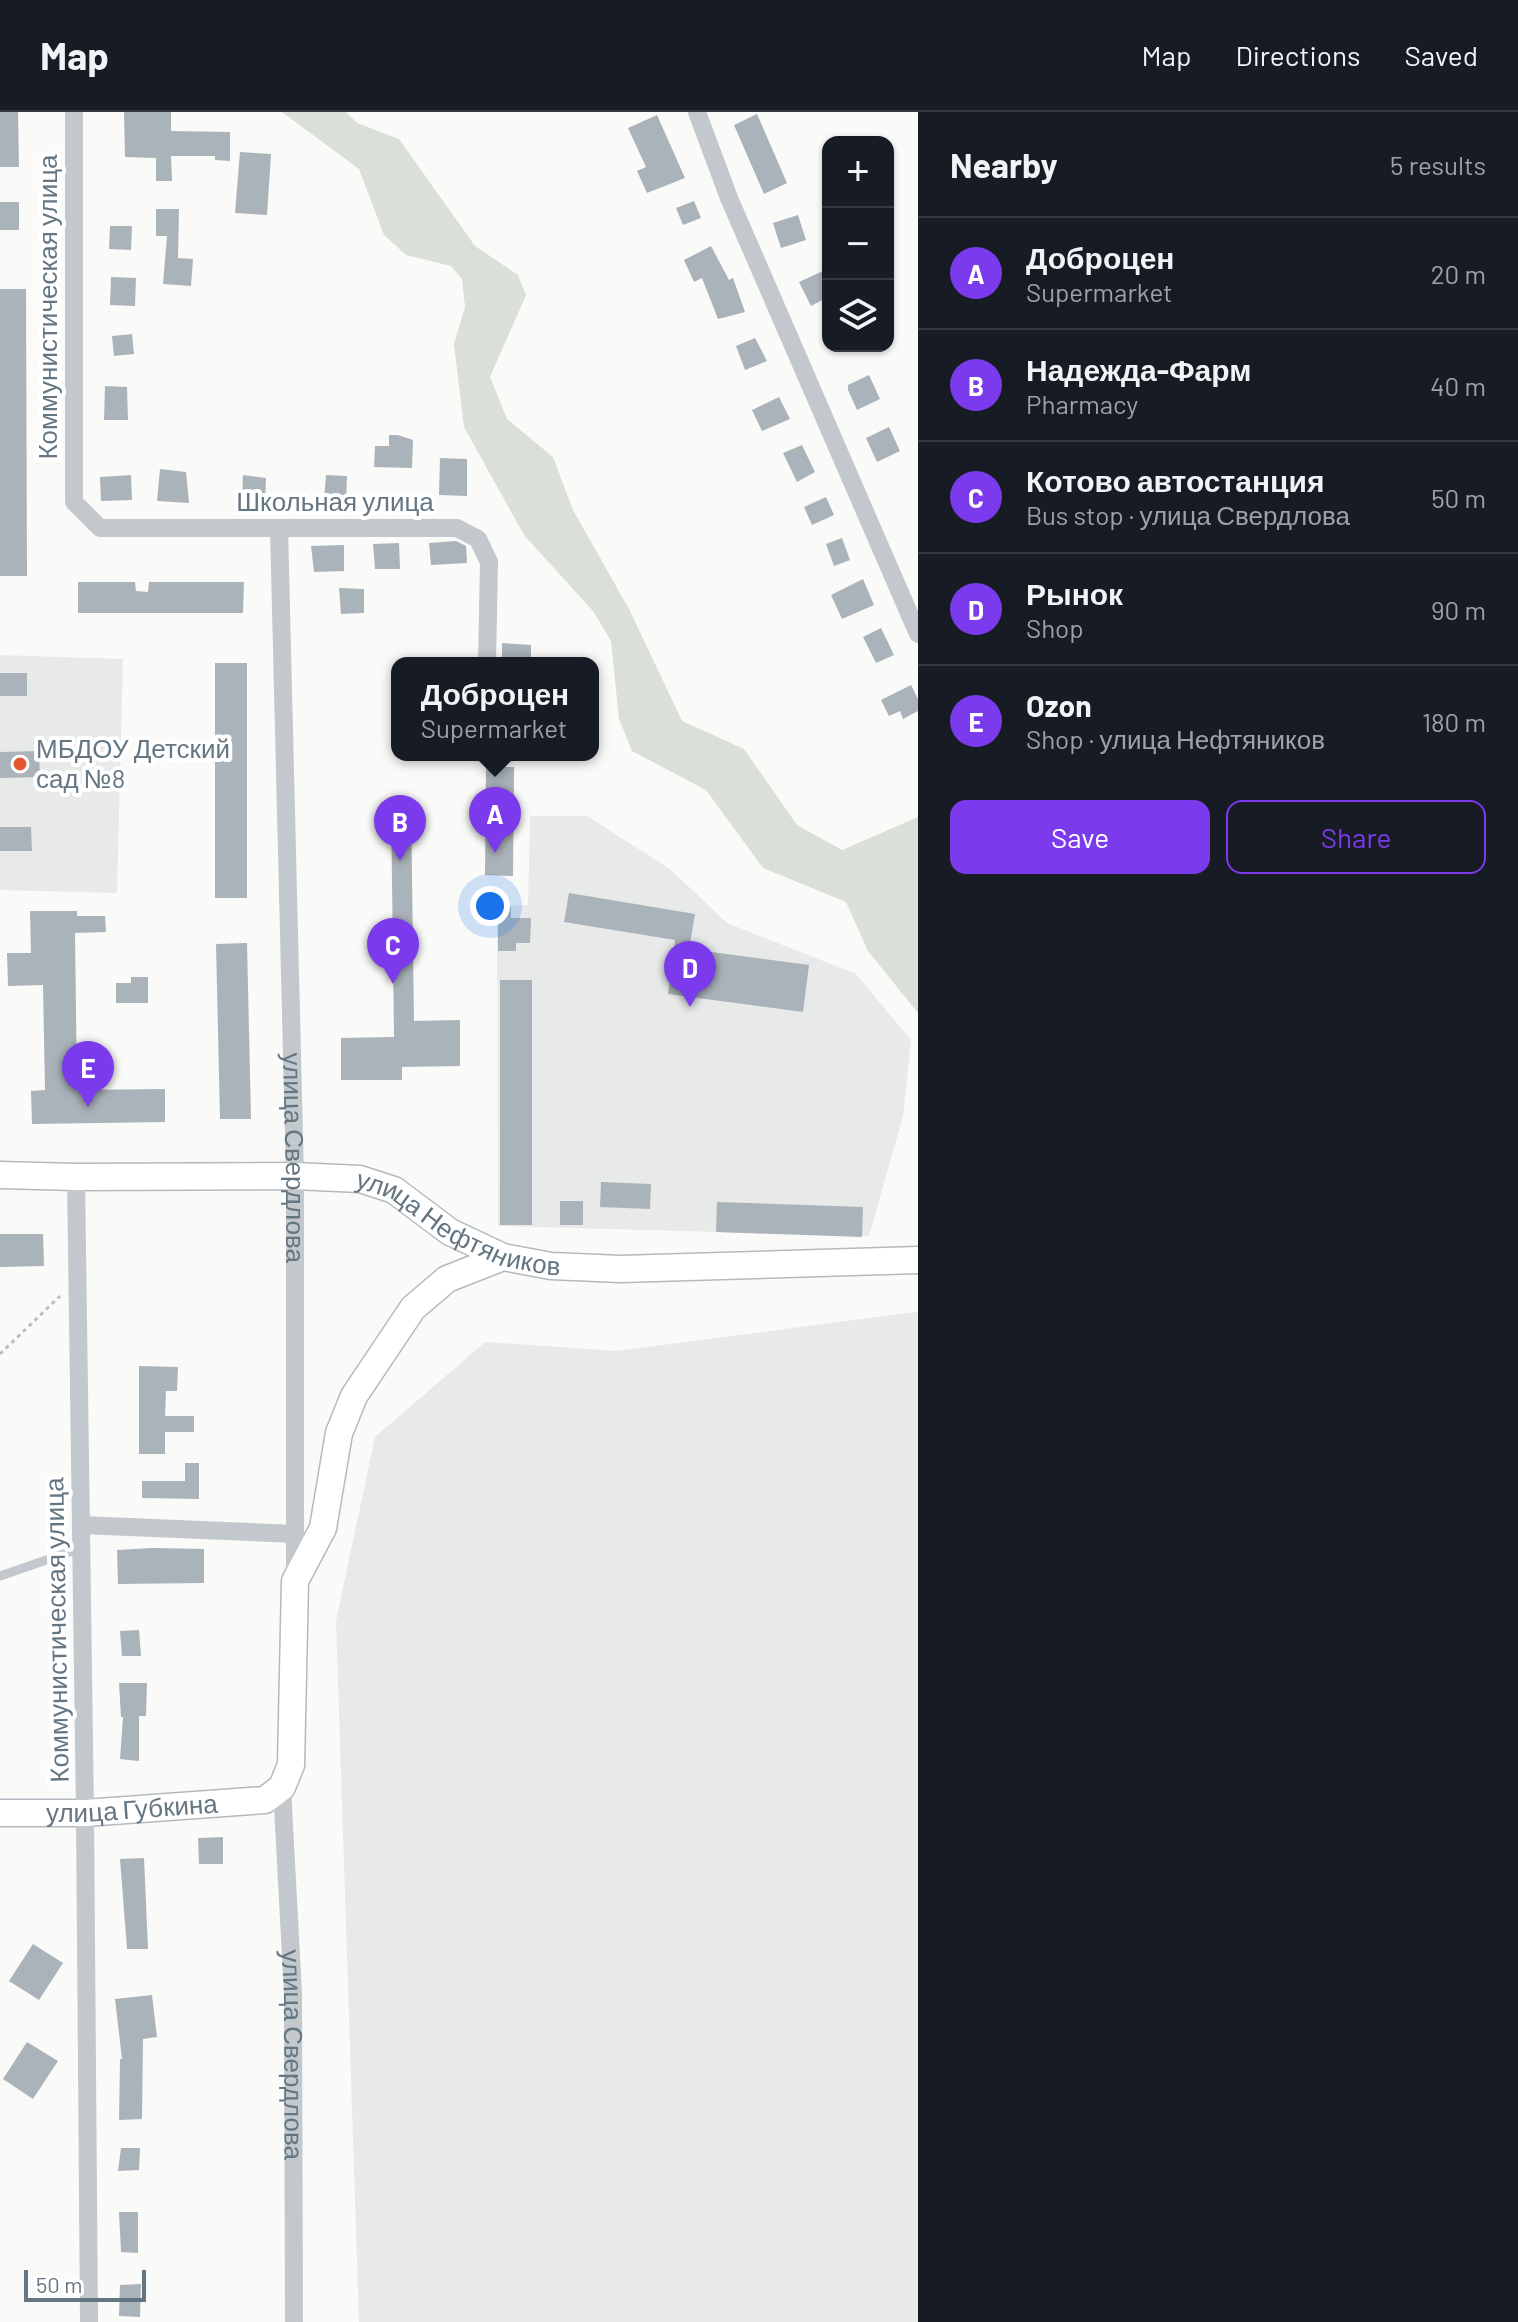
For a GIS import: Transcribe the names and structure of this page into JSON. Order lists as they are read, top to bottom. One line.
{"streets":{"street":["Коммунистическая улица","Школьная улица","улица Свердлова","улица Нефтяников","улица Губкина"]},"crossings":[["Коммунистическая улица","Школьная улица"],["Коммунистическая улица","улица Нефтяников"],["Коммунистическая улица","улица Губкина"],["Школьная улица","улица Свердлова"],["улица Свердлова","улица Нефтяников"],["улица Свердлова","улица Губкина"]],"places":["МБДОУ Детский сад №8"],"scale_bar":"50 m","page":{"header":"Map","nav":["Map","Directions","Saved"],"heading":["Nearby","5 results"],"map_buttons":["+","−"],"list":[{"mark":"A","name":"Доброцен","note":"Supermarket","value":"20 m"},{"mark":"B","name":"Надежда-Фарм","note":"Pharmacy","value":"40 m"},{"mark":"C","name":"Котово автостанция","note":"Bus stop · улица Свердлова","value":"50 m"},{"mark":"D","name":"Рынок","note":"Shop","value":"90 m"},{"mark":"E","name":"Ozon","note":"Shop · улица Нефтяников","value":"180 m"}],"popup":["Доброцен","Supermarket"],"buttons":["Save","Share"],"pins":["A","B","C","D","E"],"scale":"50 m"}}
